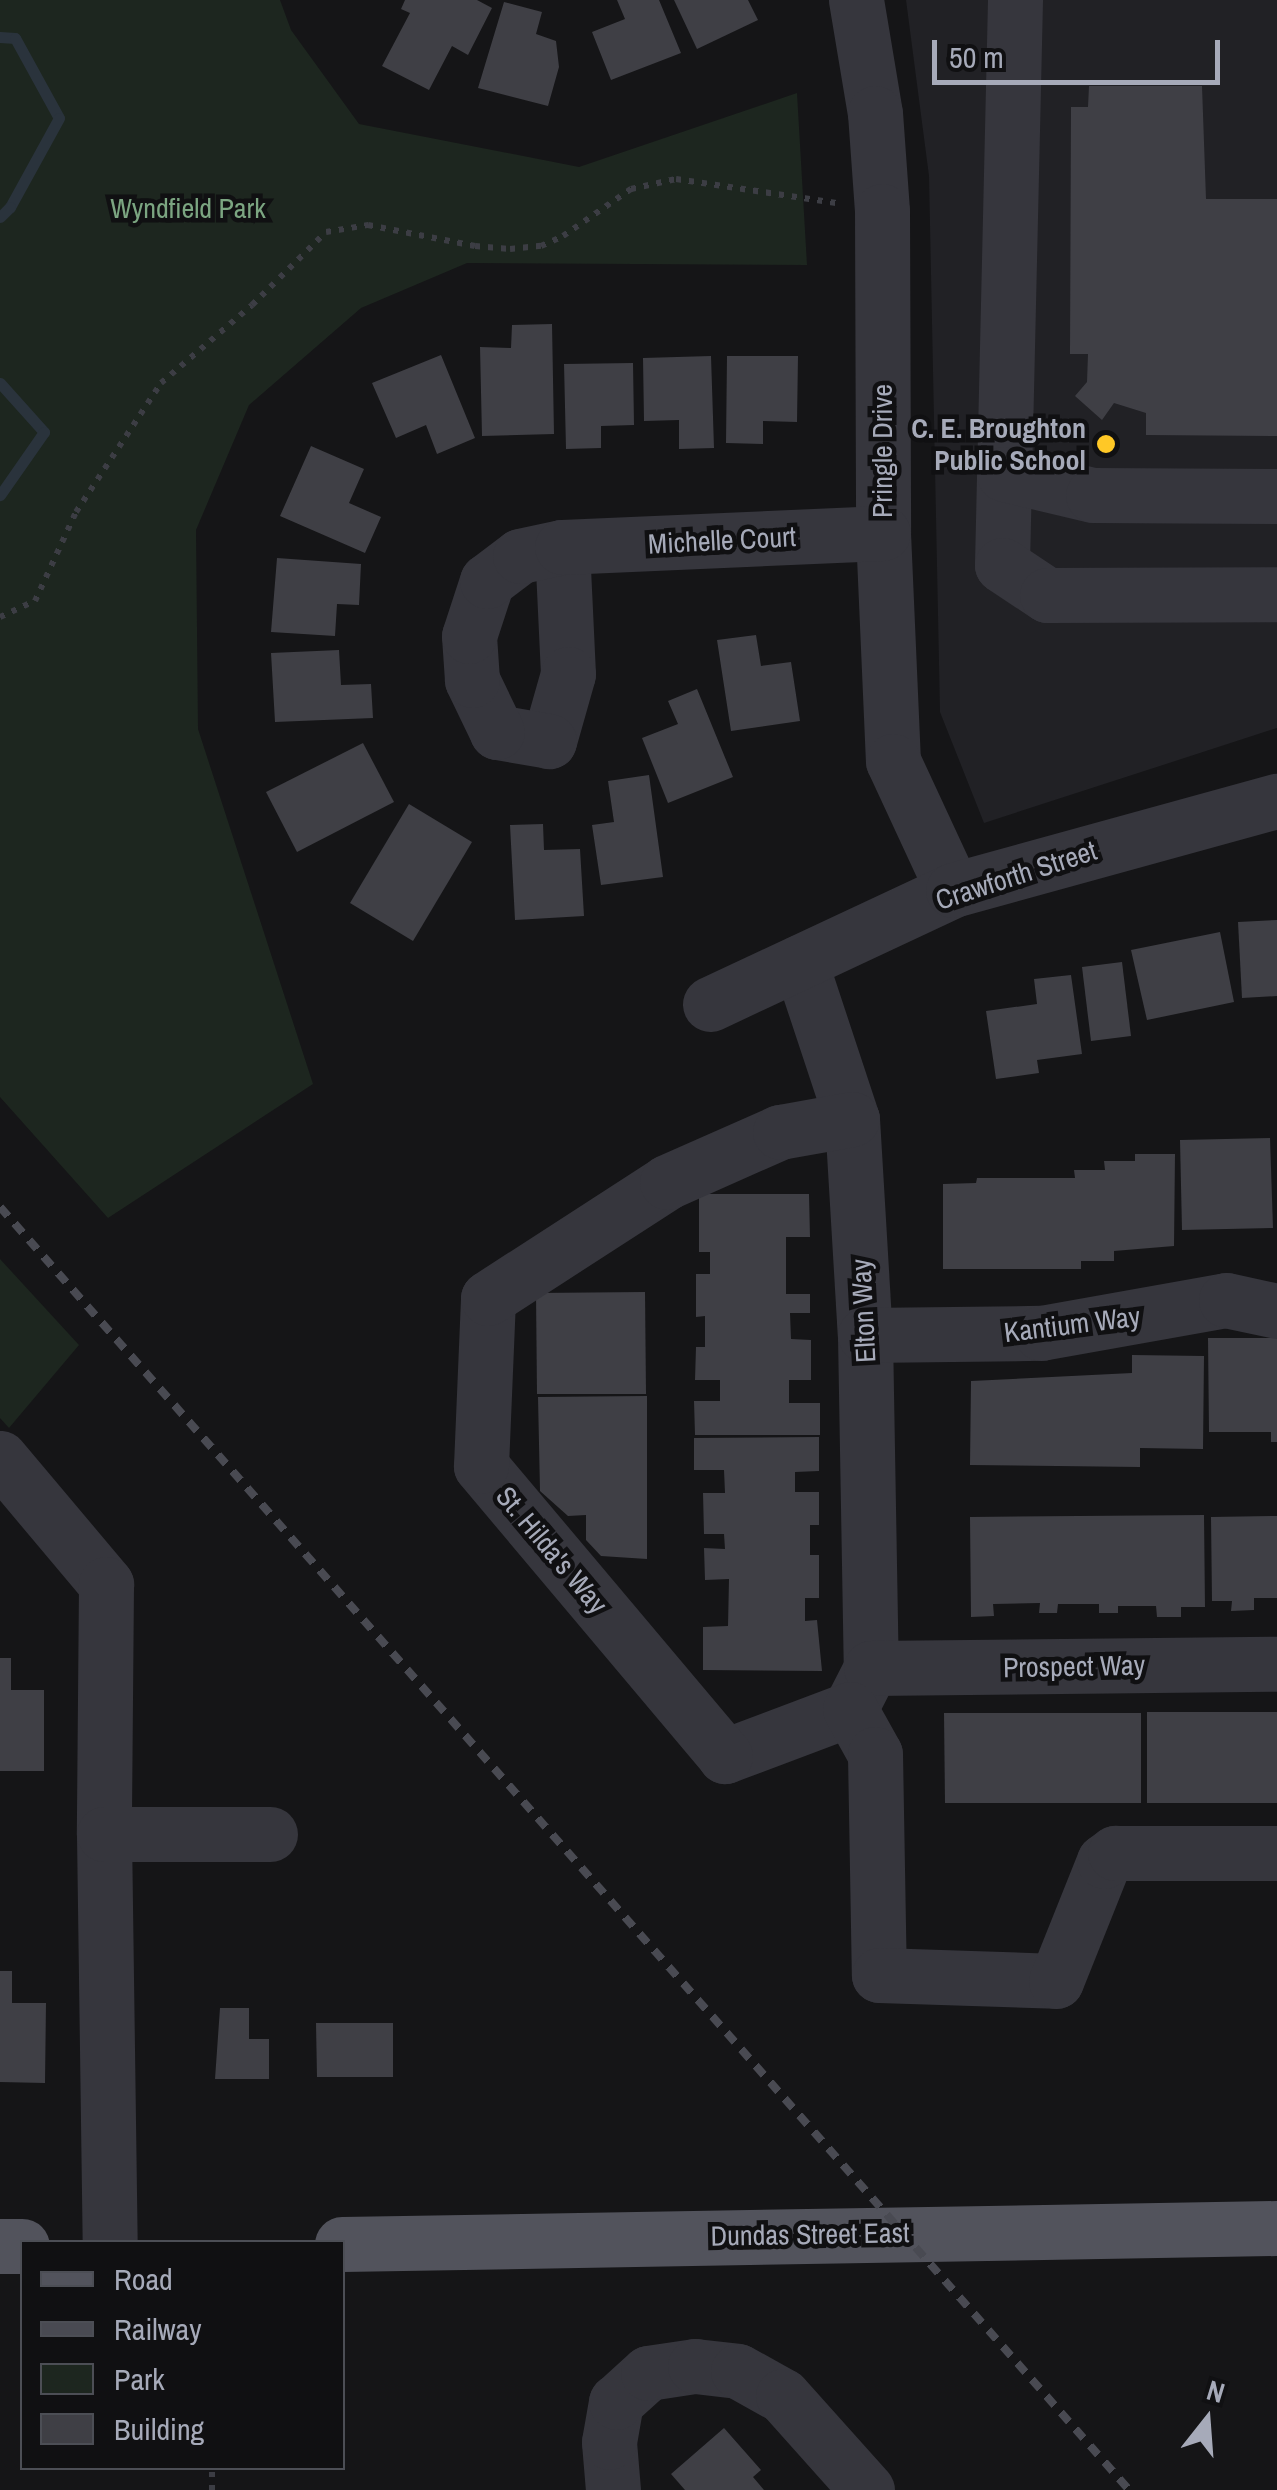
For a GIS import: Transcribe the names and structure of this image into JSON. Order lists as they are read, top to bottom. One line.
{"streets":{"main road":["Dundas Street East"],"street":["Pringle Drive","Michelle Court","Crawforth Street","Elton Way","Kantium Way","St. Hilda's Way","Prospect Way"]},"crossings":[["Pringle Drive","Michelle Court"],["Pringle Drive","Crawforth Street"],["Crawforth Street","Elton Way"],["Elton Way","Kantium Way"],["Elton Way","St. Hilda's Way"],["Elton Way","Prospect Way"],["St. Hilda's Way","Prospect Way"]],"parks":["Wyndfield Park"],"places":["C. E. Broughton Public School"],"legend":["Road","Railway","Park","Building"],"scale_bar":"50 m","north":"top"}
